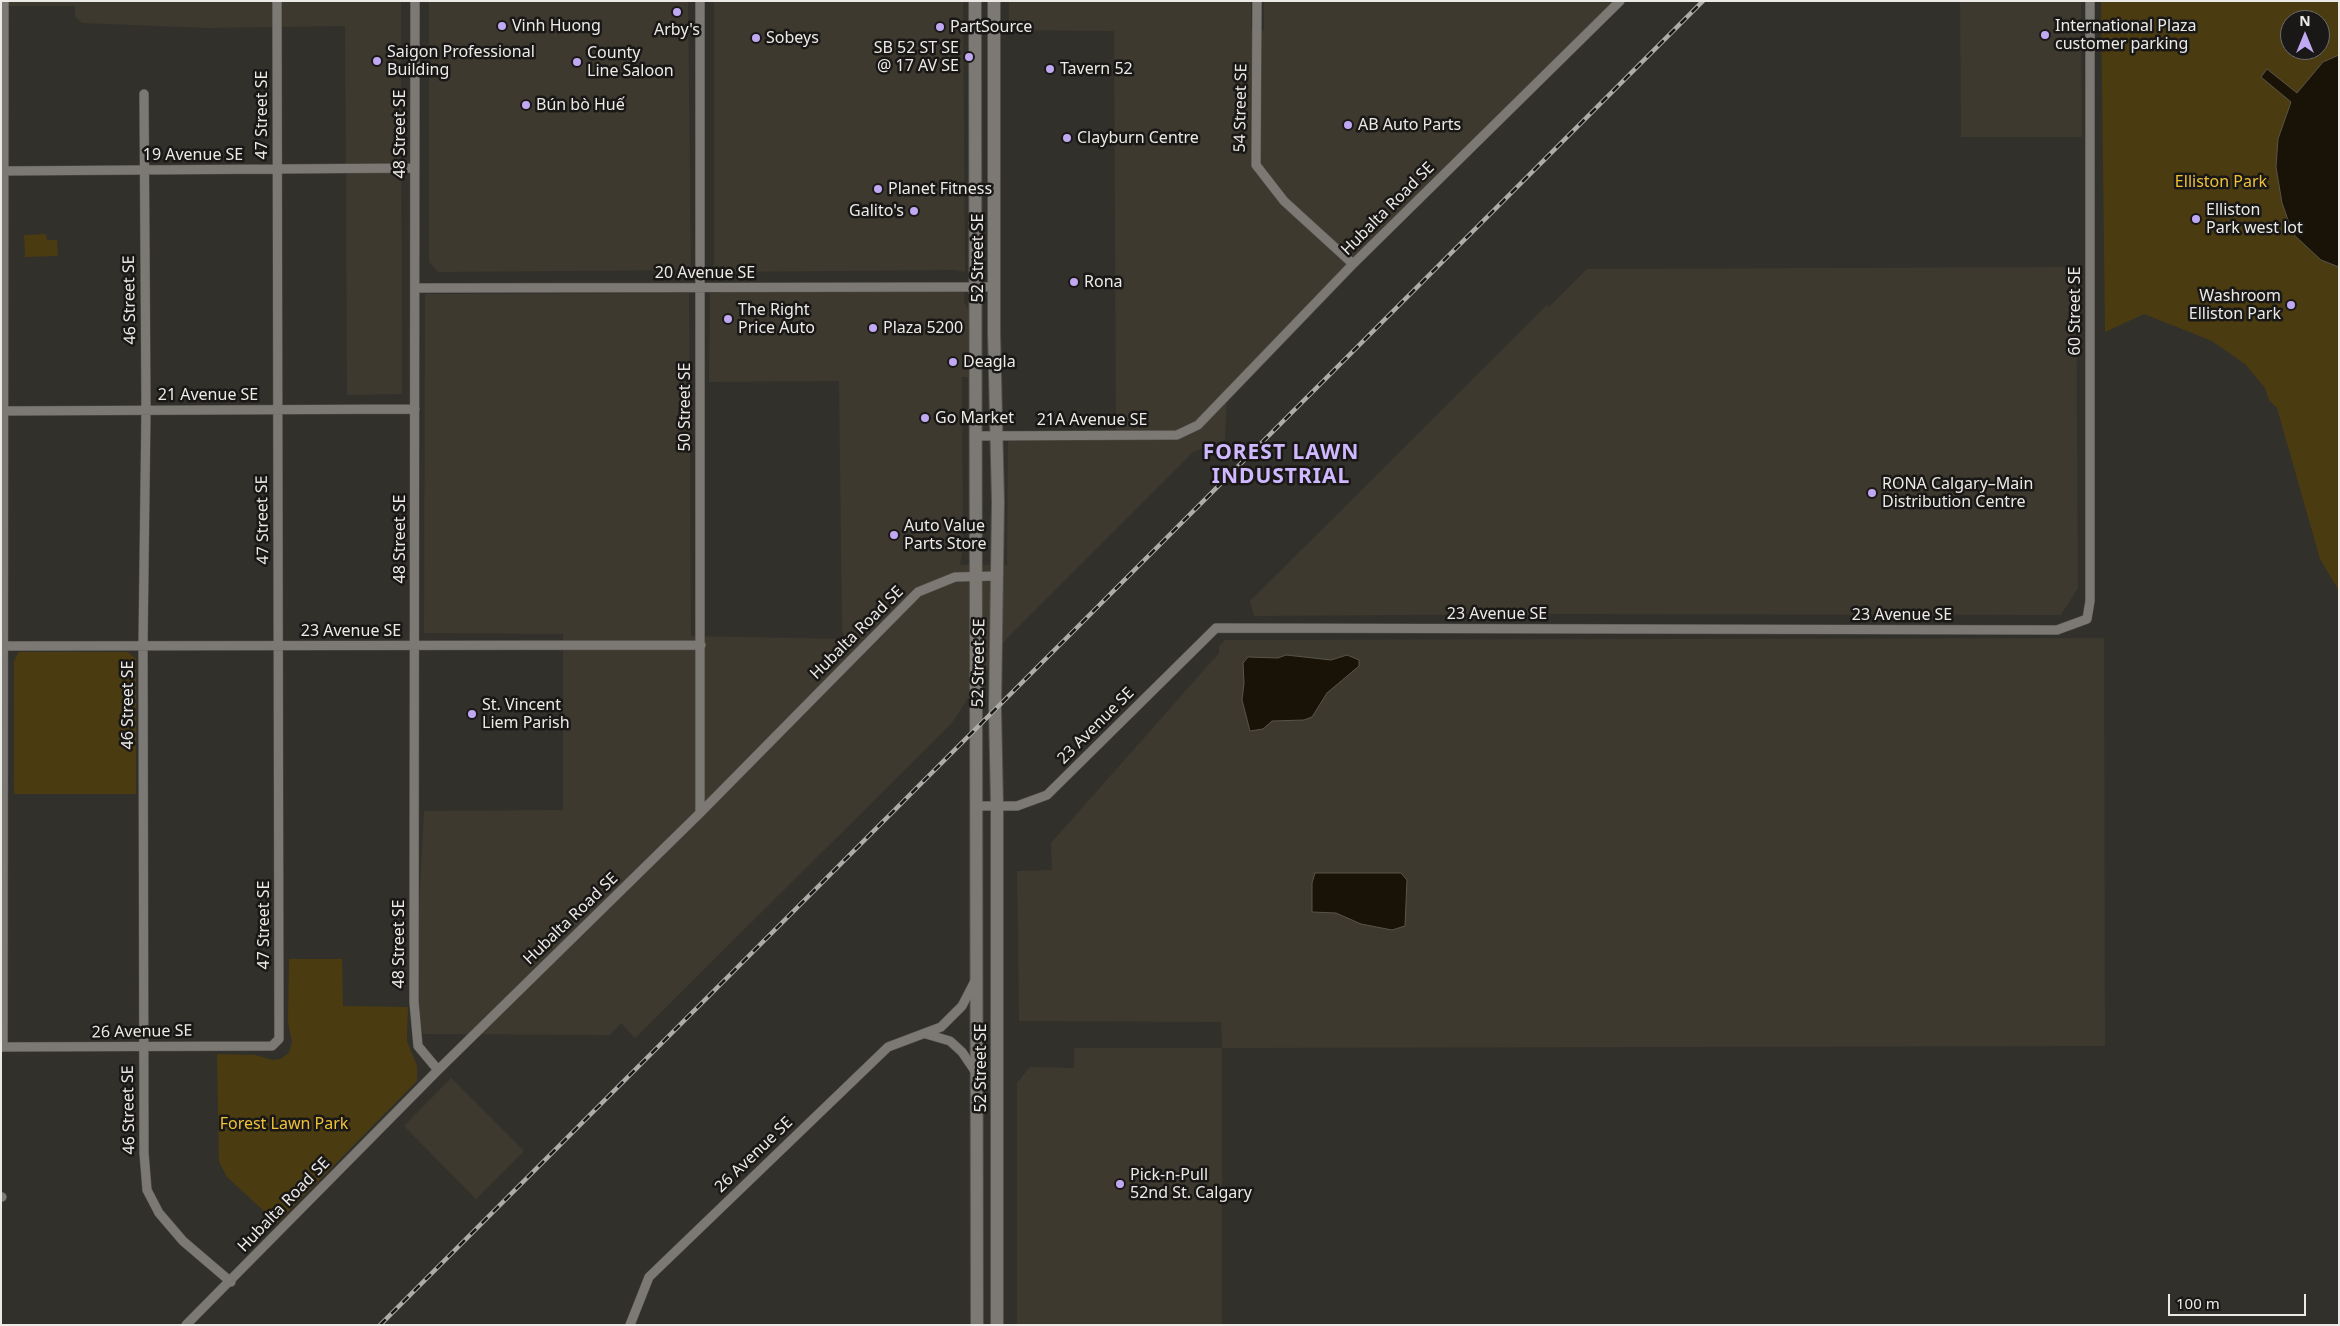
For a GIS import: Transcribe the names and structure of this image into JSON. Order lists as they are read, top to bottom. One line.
{"streets":{"main road":["52 Street SE"],"street":["54 Street SE","47 Street SE","48 Street SE","19 Avenue SE","Hubalta Road SE","20 Avenue SE","46 Street SE","60 Street SE","21 Avenue SE","50 Street SE","21A Avenue SE","23 Avenue SE","26 Avenue SE"]},"crossings":[["54 Street SE","Hubalta Road SE"],["47 Street SE","19 Avenue SE"],["47 Street SE","21 Avenue SE"],["47 Street SE","23 Avenue SE"],["47 Street SE","26 Avenue SE"],["48 Street SE","19 Avenue SE"],["48 Street SE","Hubalta Road SE"],["48 Street SE","20 Avenue SE"],["48 Street SE","21 Avenue SE"],["48 Street SE","23 Avenue SE"],["19 Avenue SE","46 Street SE"],["Hubalta Road SE","52 Street SE"],["Hubalta Road SE","46 Street SE"],["Hubalta Road SE","50 Street SE"],["Hubalta Road SE","21A Avenue SE"],["52 Street SE","20 Avenue SE"],["52 Street SE","21A Avenue SE"],["52 Street SE","23 Avenue SE"],["52 Street SE","26 Avenue SE"],["20 Avenue SE","50 Street SE"],["46 Street SE","21 Avenue SE"],["46 Street SE","23 Avenue SE"],["46 Street SE","26 Avenue SE"],["60 Street SE","23 Avenue SE"],["50 Street SE","23 Avenue SE"]],"districts":["FOREST LAWN INDUSTRIAL"],"parks":["Elliston Park","Forest Lawn Park"],"places":["Arby's","Vinh Huong","PartSource","International Plaza customer parking","Sobeys","SB 52 ST SE @ 17 AV SE","Saigon Professional Building","County Line Saloon","Tavern 52","Bún bò Huế","AB Auto Parts","Clayburn Centre","Planet Fitness","Galito's","Elliston Park west lot","Rona","Washroom Elliston Park","The Right Price Auto","Plaza 5200","Deagla","Go Market","RONA Calgary–Main Distribution Centre","Auto Value Parts Store","St. Vincent Liem Parish","Pick-n-Pull 52nd St. Calgary"],"scale_bar":"100 m","north":"top"}
